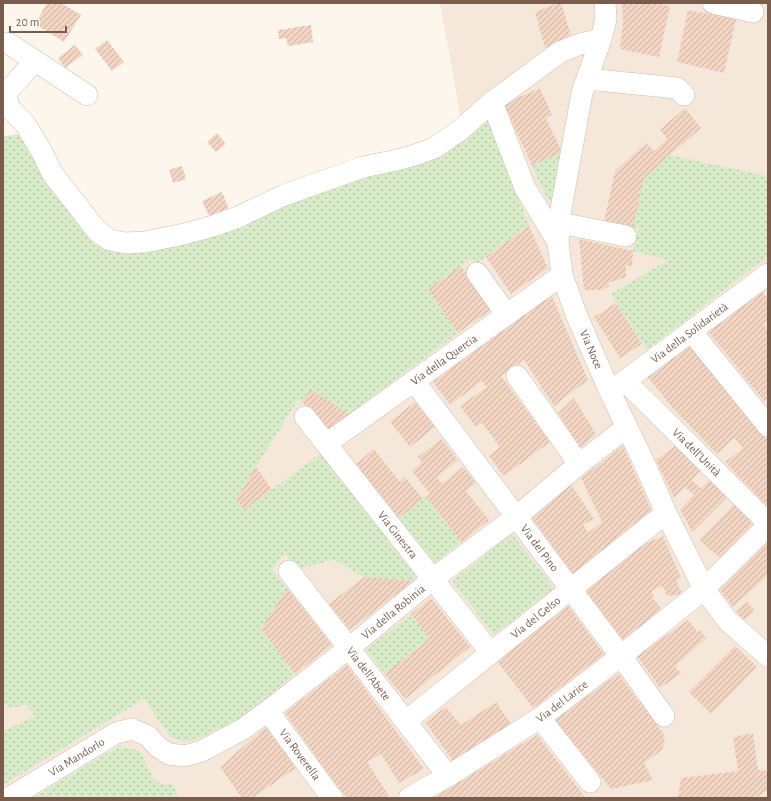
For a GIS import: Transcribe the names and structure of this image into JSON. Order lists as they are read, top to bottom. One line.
{"streets":{"street":["Via della Solidarietà","Via Noce","Via della Quercia","Via dell'Unità","Via Ginestra","Via del Pino","Via della Robinia","Via del Gelso","Via dell'Abete","Via del Larice","Via Roverella","Via Mandorlo"]},"crossings":[["Via della Solidarietà","Via Noce"],["Via della Solidarietà","Via dell'Unità"],["Via Noce","Via della Quercia"],["Via Noce","Via dell'Unità"],["Via Noce","Via della Robinia"],["Via Noce","Via del Gelso"],["Via Noce","Via del Larice"],["Via della Quercia","Via Ginestra"],["Via della Quercia","Via del Pino"],["Via dell'Unità","Via del Larice"],["Via Ginestra","Via della Robinia"],["Via Ginestra","Via del Gelso"],["Via del Pino","Via della Robinia"],["Via del Pino","Via del Gelso"],["Via del Pino","Via del Larice"],["Via della Robinia","Via dell'Abete"],["Via della Robinia","Via Roverella"],["Via della Robinia","Via Mandorlo"],["Via del Gelso","Via dell'Abete"],["Via dell'Abete","Via del Larice"]],"scale_bar":"20 m"}
